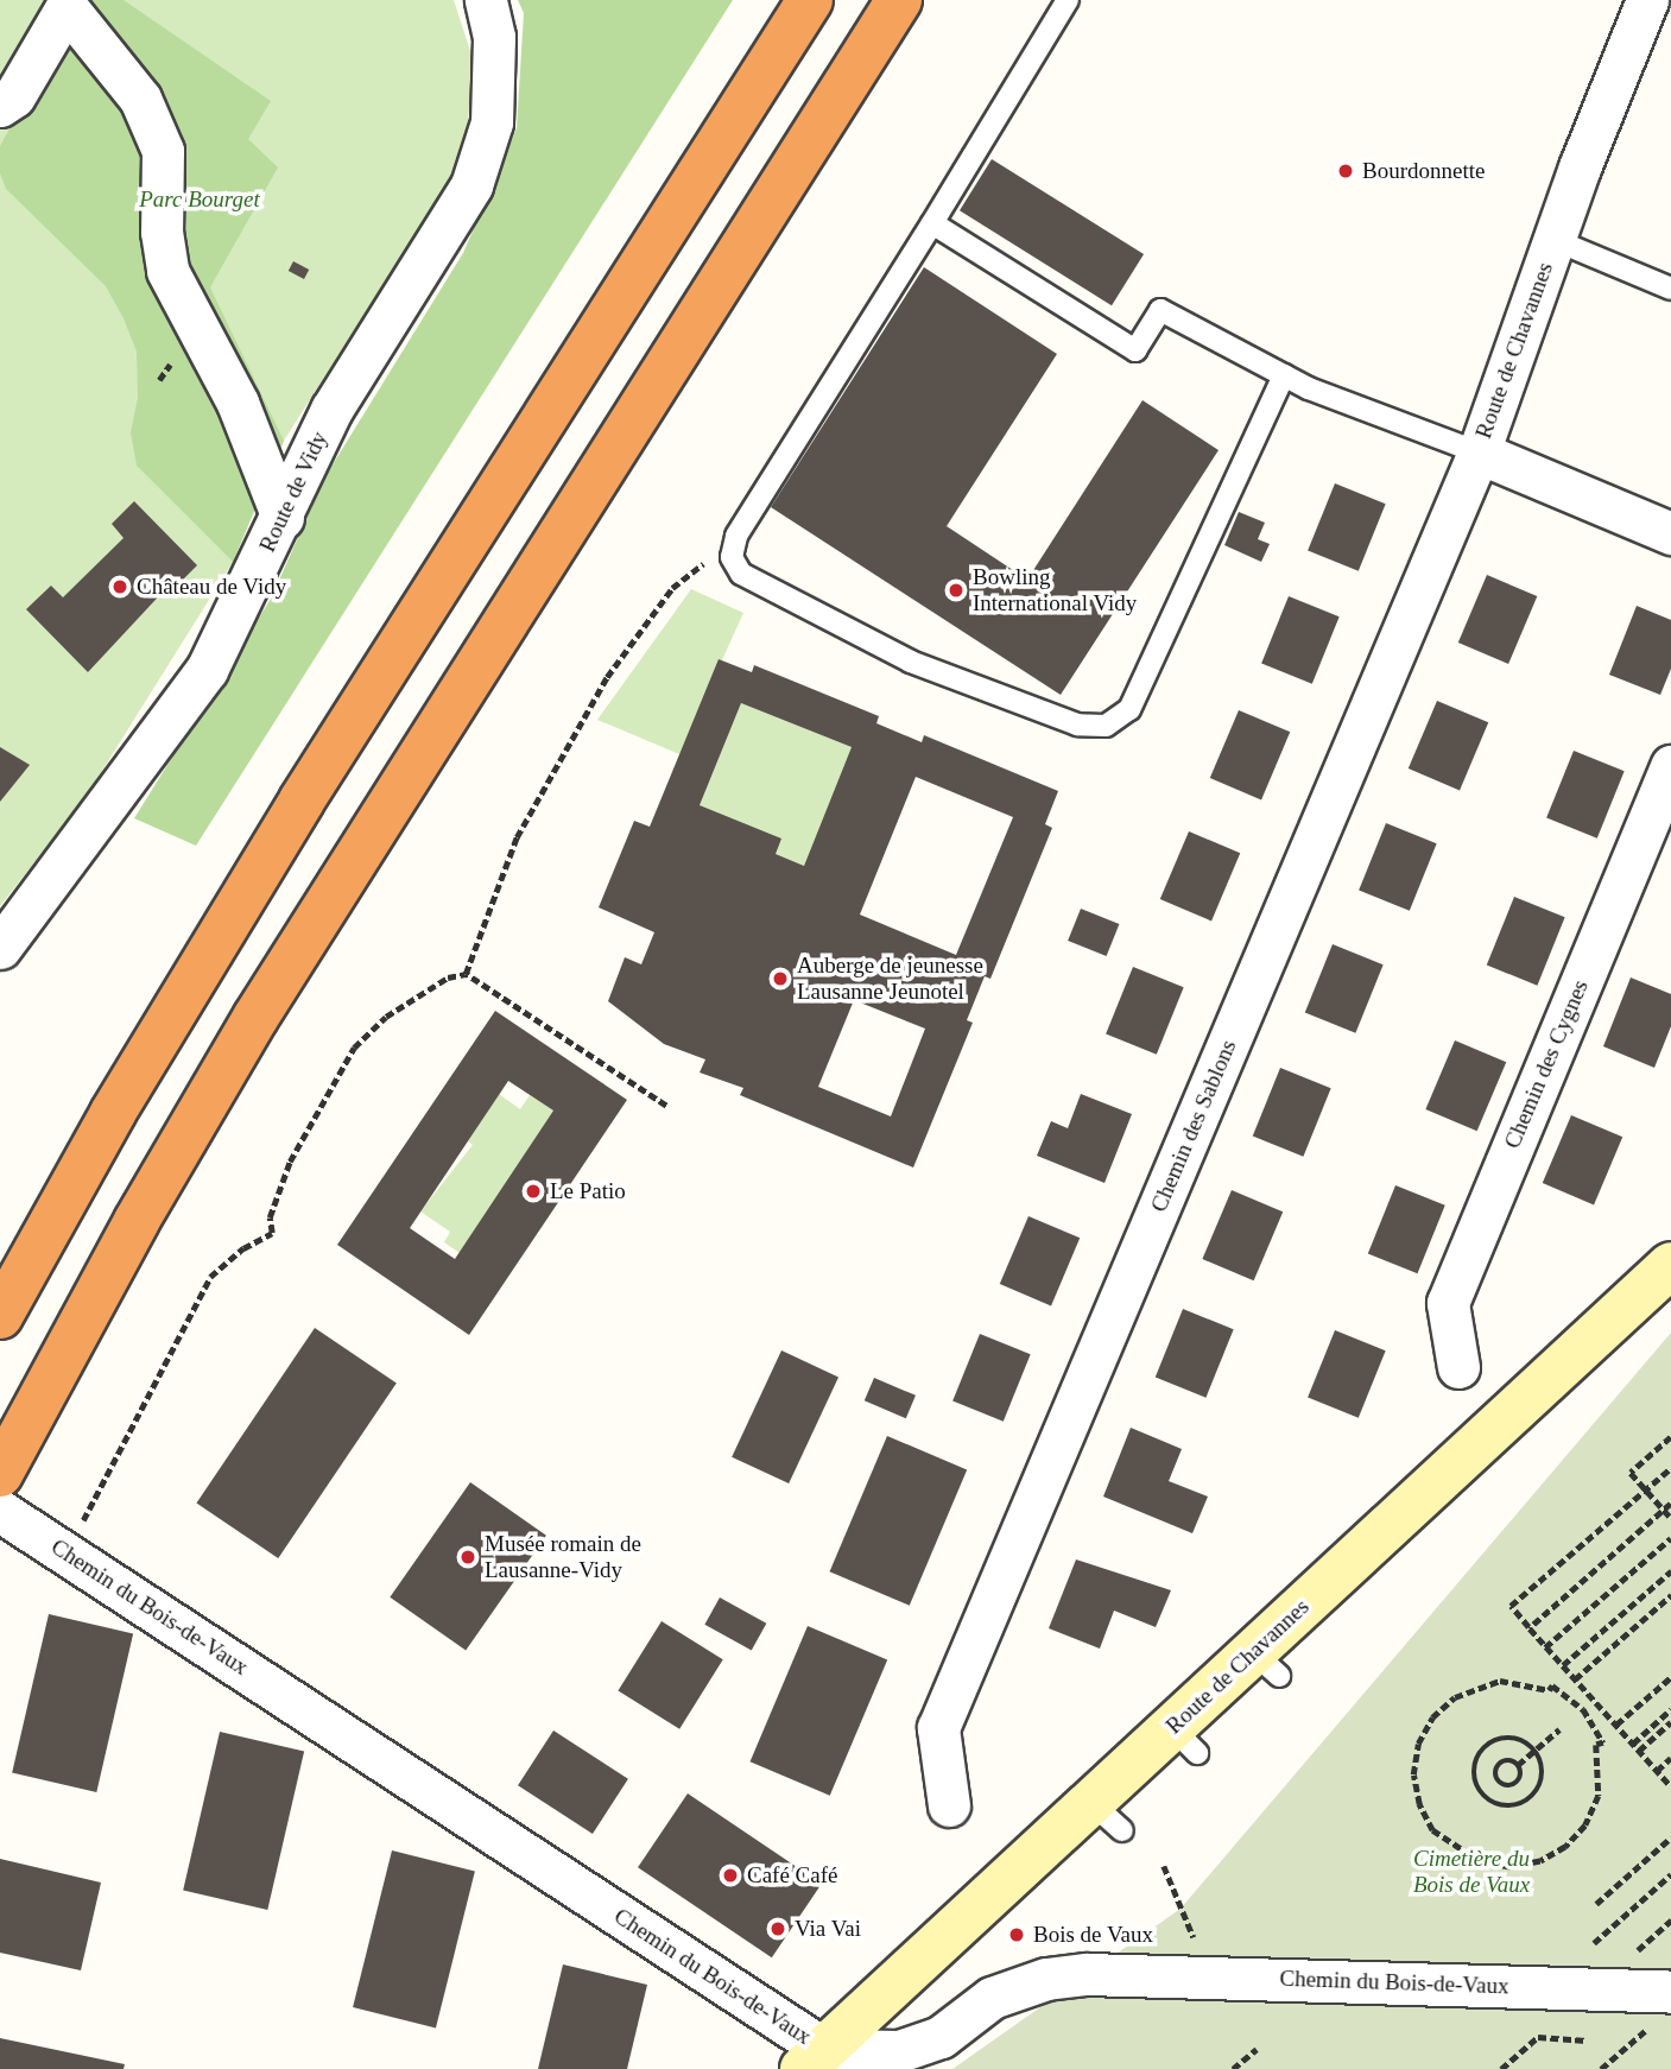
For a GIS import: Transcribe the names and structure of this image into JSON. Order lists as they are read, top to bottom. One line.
{"streets":{"main road":["Route de Chavannes"],"street":["Route de Vidy","Chemin des Cygnes","Chemin des Sablons","Chemin du Bois-de-Vaux"]},"crossings":[["Route de Chavannes","Chemin des Sablons"],["Route de Chavannes","Chemin du Bois-de-Vaux"]],"parks":["Parc Bourget","Cimetière du Bois de Vaux"],"places":["Bourdonnette","Château de Vidy","Bowling International Vidy","Auberge de jeunesse Lausanne Jeunotel","Le Patio","Musée romain de Lausanne-Vidy","Café Café","Via Vai","Bois de Vaux"]}
